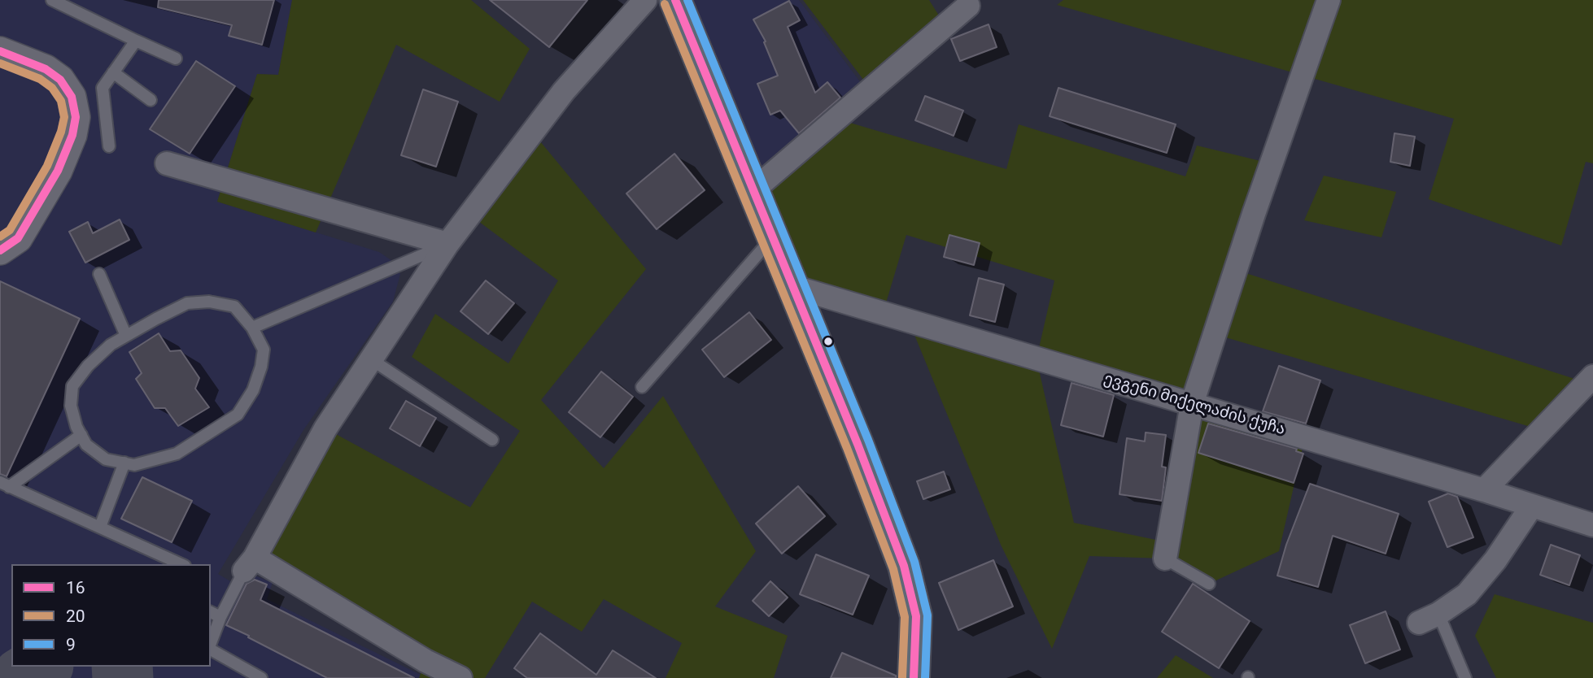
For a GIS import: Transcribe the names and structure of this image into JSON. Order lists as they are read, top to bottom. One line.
{"streets":{"street":["ევგენი მიქელაძის ქუჩა"]},"lines":["transit line 16","transit line 9","transit line 20"],"legend":["16","20","9"]}
